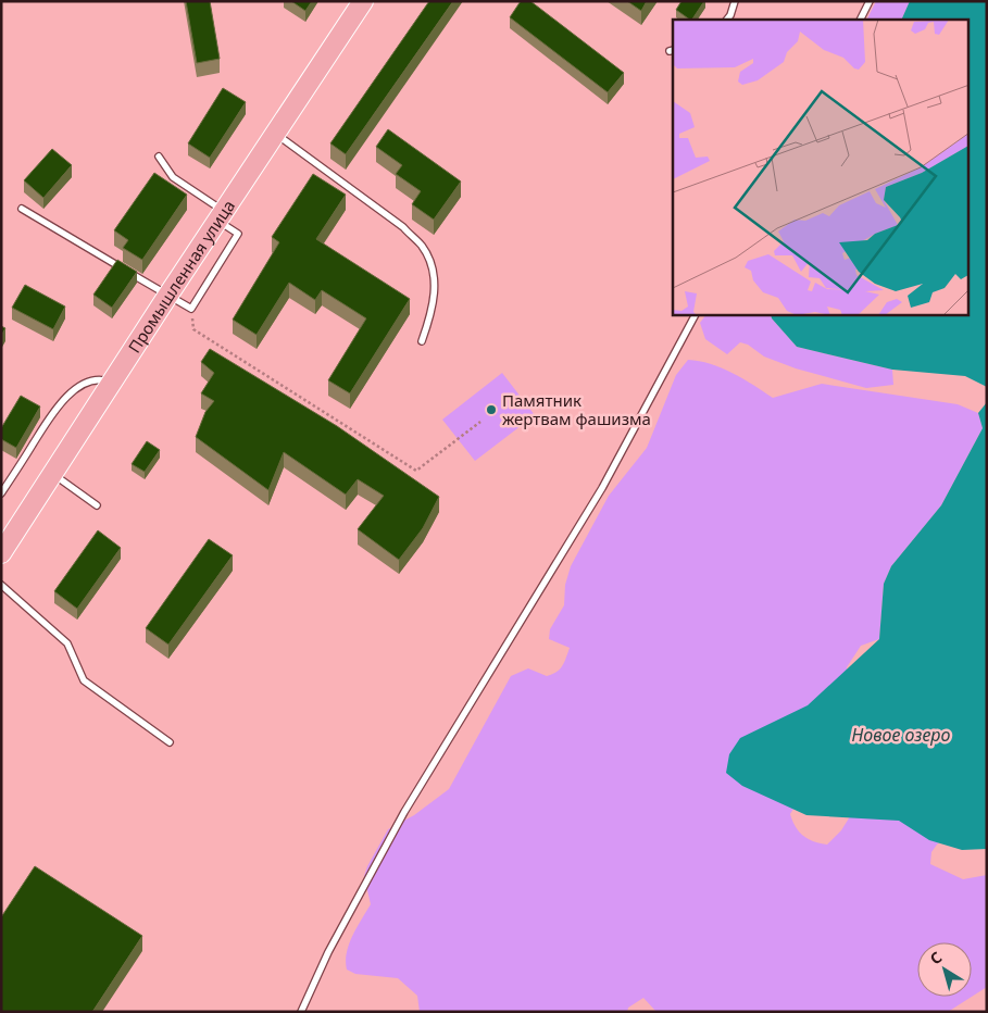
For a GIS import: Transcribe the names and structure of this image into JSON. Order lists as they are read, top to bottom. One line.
{"streets":{"main road":["Промышленная улица"]},"water":["Новое озеро"],"places":["Памятник жертвам фашизма"],"north":"top left"}
